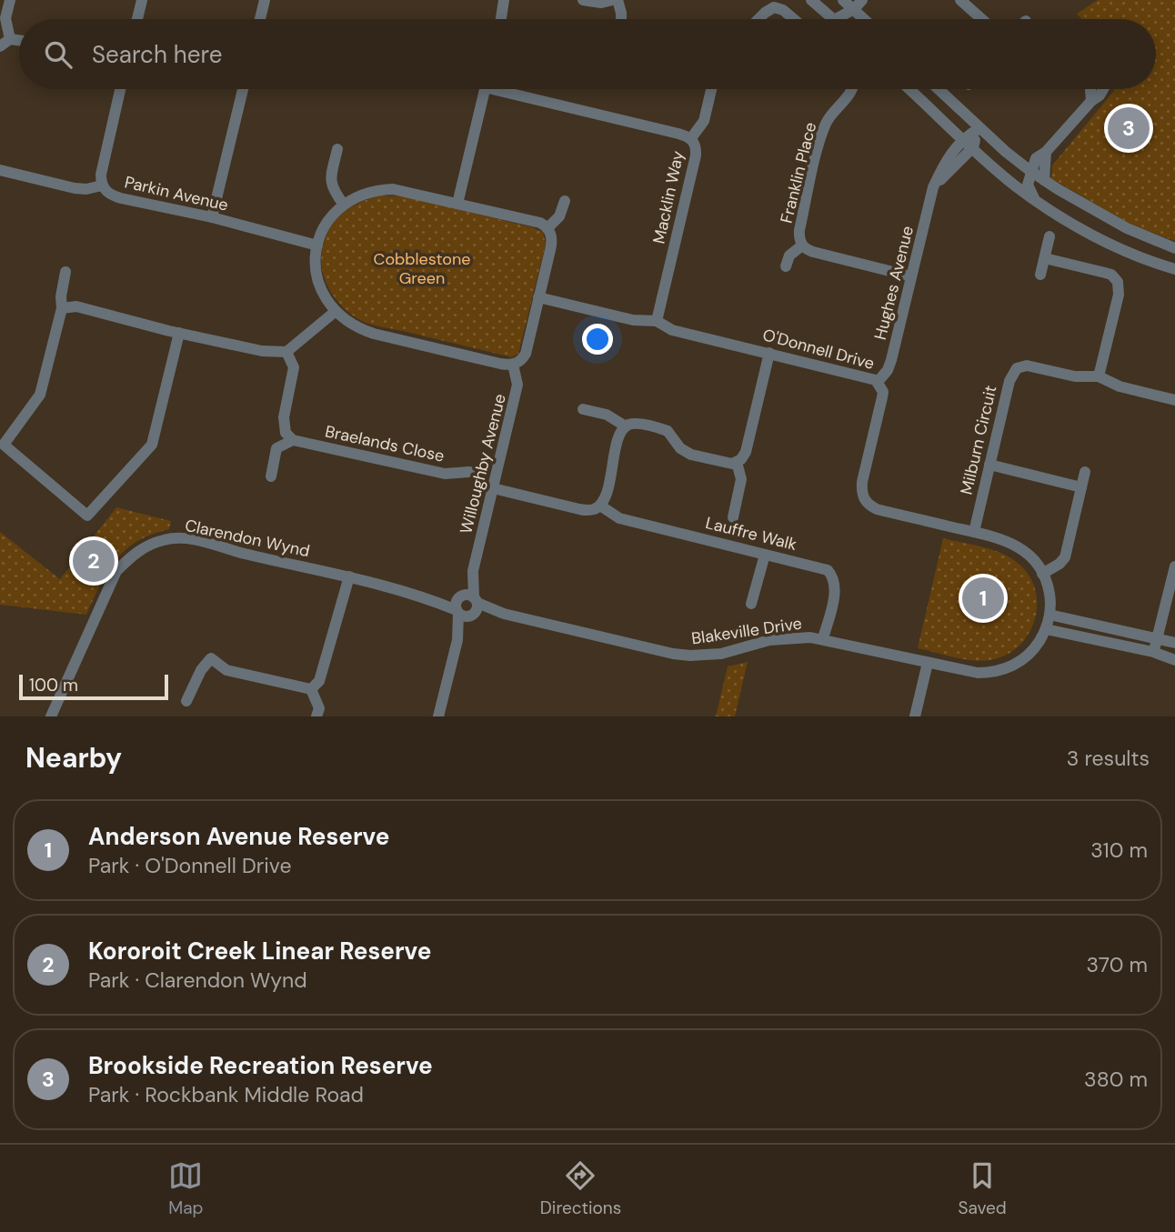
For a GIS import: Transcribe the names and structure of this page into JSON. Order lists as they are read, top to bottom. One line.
{"streets":{"street":["Franklin Place","Parkin Avenue","Macklin Way","Hughes Avenue","O'Donnell Drive","Milburn Circuit","Braelands Close","Willoughby Avenue","Lauffre Walk","Clarendon Wynd","Blakeville Drive"]},"crossings":[["Franklin Place","Hughes Avenue"],["Parkin Avenue","O'Donnell Drive"],["Parkin Avenue","Willoughby Avenue"],["Macklin Way","O'Donnell Drive"],["Hughes Avenue","O'Donnell Drive"],["O'Donnell Drive","Milburn Circuit"],["O'Donnell Drive","Willoughby Avenue"],["O'Donnell Drive","Blakeville Drive"],["Willoughby Avenue","Clarendon Wynd"],["Willoughby Avenue","Blakeville Drive"],["Lauffre Walk","Blakeville Drive"]],"parks":["Cobblestone Green"],"scale_bar":"100 m","page":{"search":"Search here","pins":["3","2","1"],"scale":"100 m","heading":["Nearby","3 results"],"list":[{"mark":"1","name":"Anderson Avenue Reserve","note":"Park · O'Donnell Drive","value":"310 m"},{"mark":"2","name":"Kororoit Creek Linear Reserve","note":"Park · Clarendon Wynd","value":"370 m"},{"mark":"3","name":"Brookside Recreation Reserve","note":"Park · Rockbank Middle Road","value":"380 m"}],"nav":["Map","Directions","Saved"]}}
